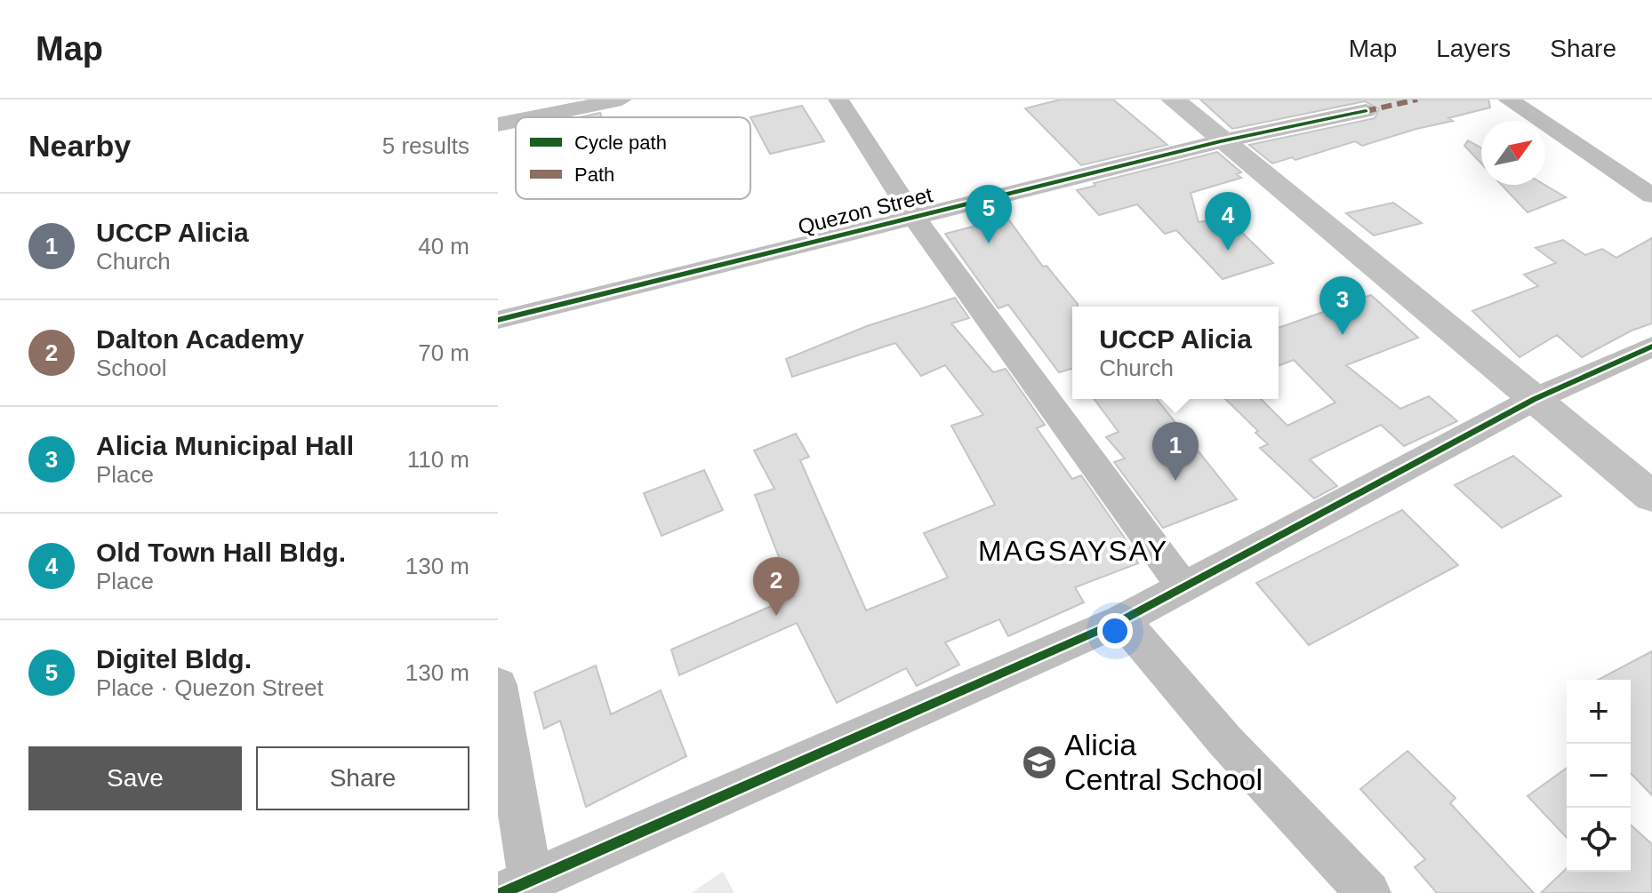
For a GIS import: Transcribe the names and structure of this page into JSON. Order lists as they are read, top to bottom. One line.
{"streets":{"street":["Quezon Street"]},"districts":["MAGSAYSAY"],"places":{"school or university":["Alicia Central School"]},"legend":["Cycle path","Path"],"north":"top right","page":{"header":"Map","nav":["Map","Layers","Share"],"heading":["Nearby","5 results"],"pins":["5","4","3","1","2"],"list":[{"mark":"1","name":"UCCP Alicia","note":"Church","value":"40 m"},{"mark":"2","name":"Dalton Academy","note":"School","value":"70 m"},{"mark":"3","name":"Alicia Municipal Hall","note":"Place","value":"110 m"},{"mark":"4","name":"Old Town Hall Bldg.","note":"Place","value":"130 m"},{"mark":"5","name":"Digitel Bldg.","note":"Place · Quezon Street","value":"130 m"}],"popup":["UCCP Alicia","Church"],"map_buttons":["+","−"],"buttons":["Save","Share"]}}
